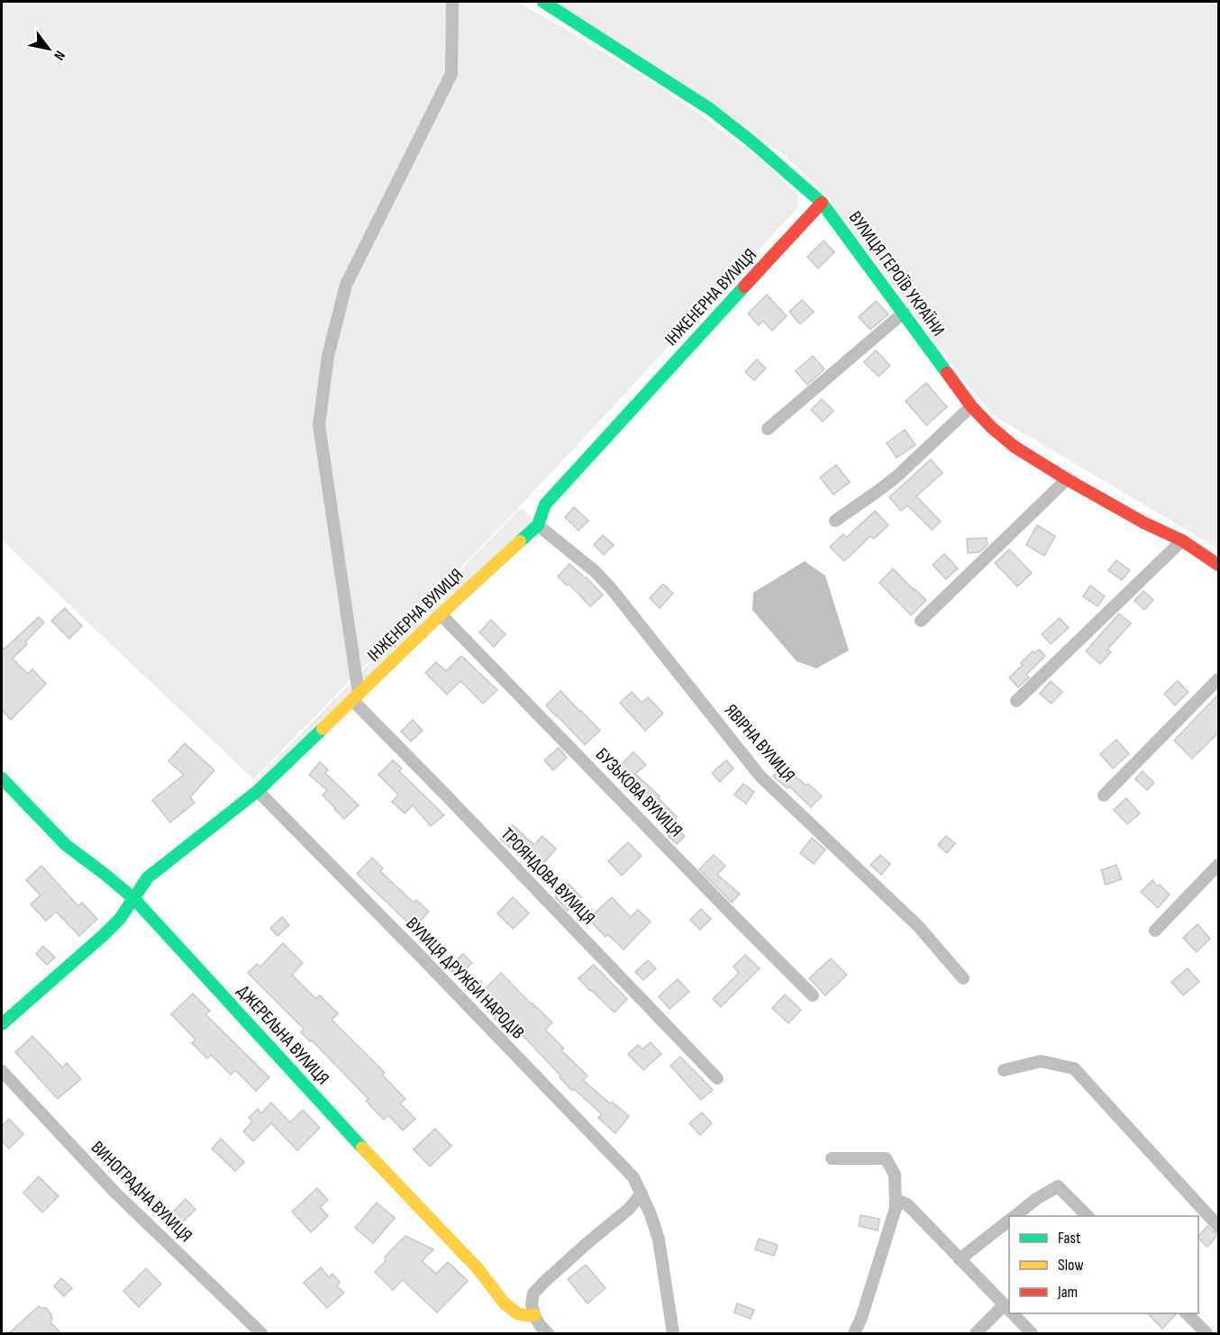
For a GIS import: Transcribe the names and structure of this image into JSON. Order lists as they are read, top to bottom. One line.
{"streets":{"street":["ВУЛИЦЯ ГЕРОЇВ УКРАЇНИ","ІНЖЕНЕРНА ВУЛИЦЯ","ЯВІРНА ВУЛИЦЯ","БУЗЬКОВА ВУЛИЦЯ","ТРОЯНДОВА ВУЛИЦЯ","ВУЛИЦЯ ДРУЖБИ НАРОДІВ","ДЖЕРЕЛЬНА ВУЛИЦЯ","ВИНОГРАДНА ВУЛИЦЯ"]},"crossings":[["ВУЛИЦЯ ГЕРОЇВ УКРАЇНИ","ІНЖЕНЕРНА ВУЛИЦЯ"],["ІНЖЕНЕРНА ВУЛИЦЯ","ЯВІРНА ВУЛИЦЯ"],["ІНЖЕНЕРНА ВУЛИЦЯ","БУЗЬКОВА ВУЛИЦЯ"],["ІНЖЕНЕРНА ВУЛИЦЯ","ТРОЯНДОВА ВУЛИЦЯ"],["ІНЖЕНЕРНА ВУЛИЦЯ","ВУЛИЦЯ ДРУЖБИ НАРОДІВ"],["ІНЖЕНЕРНА ВУЛИЦЯ","ДЖЕРЕЛЬНА ВУЛИЦЯ"]],"legend":["Fast","Slow","Jam"],"north":"bottom right"}
